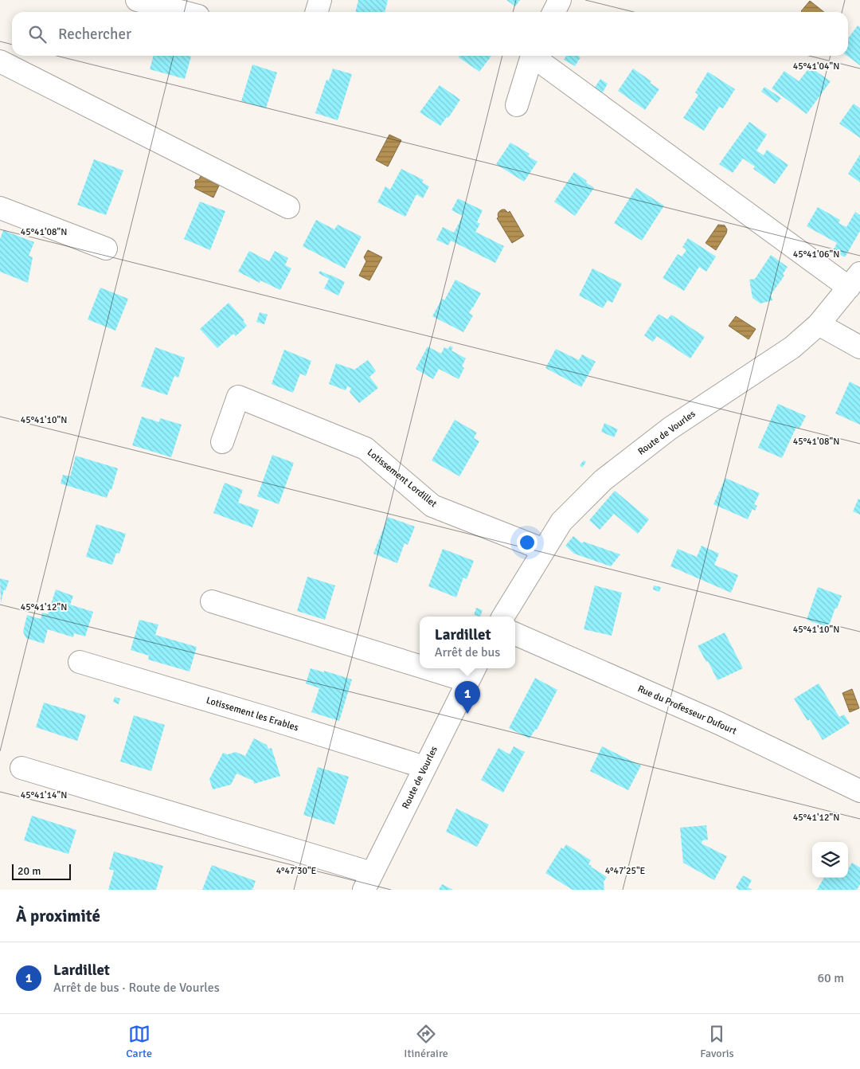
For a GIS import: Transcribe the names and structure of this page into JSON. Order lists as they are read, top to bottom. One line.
{"streets":{"street":["Route de Vourles","Lotissement Lordillet","Rue du Professeur Dufourt","Lotissement les Erables"]},"crossings":[["Route de Vourles","Lotissement Lordillet"],["Route de Vourles","Lotissement les Erables"]],"scale_bar":"20 m","page":{"search":"Rechercher","popup":["Lardillet","Arrêt de bus"],"pins":"1","scale":"20 m","heading":"À proximité","list":[{"mark":"1","name":"Lardillet","note":"Arrêt de bus · Route de Vourles","value":"60 m"}],"nav":["Carte","Itinéraire","Favoris"]},"coordinates":["45°41'04\"N","45°41'08\"N","45°41'06\"N","45°41'10\"N","45°41'12\"N","45°41'14\"N","4°47'30\"E","4°47'25\"E"]}
